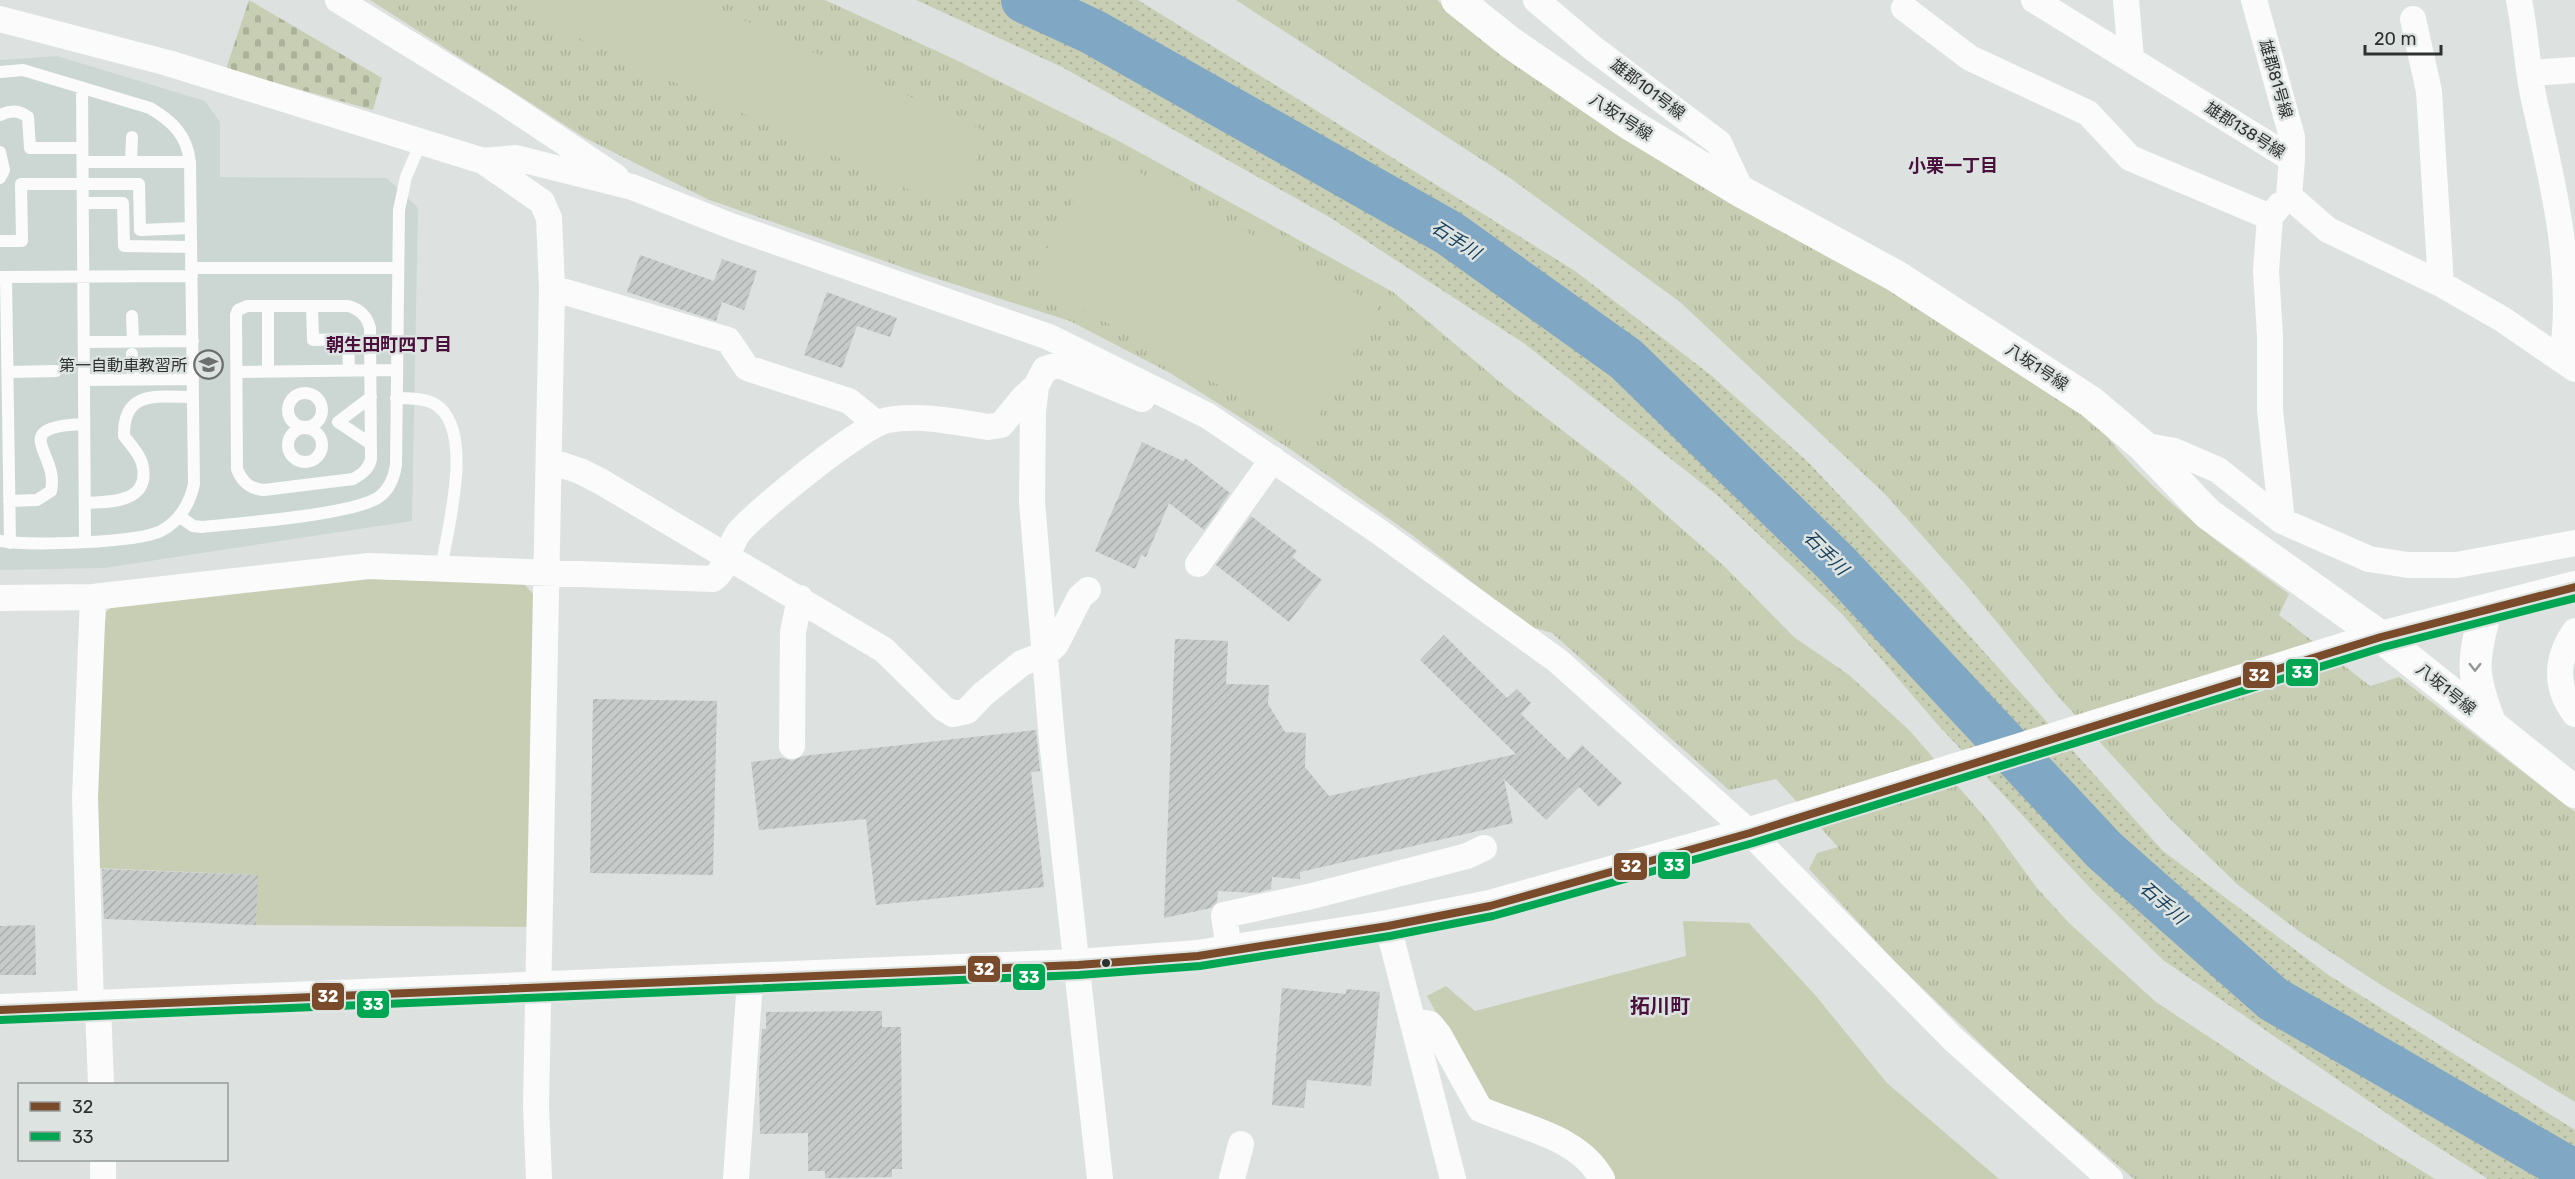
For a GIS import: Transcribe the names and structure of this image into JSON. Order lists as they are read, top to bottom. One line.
{"streets":{"street":["雄郡81号線","雄郡101号線","八坂1号線","雄郡138号線"]},"crossings":[["雄郡81号線","雄郡138号線"],["雄郡101号線","八坂1号線"]],"districts":["小栗一丁目","朝生田町四丁目","拓川町"],"water":["石手川"],"places":{"school or university":["第一自動車教習所"]},"lines":["transit line 32","transit line 33"],"legend":["32","33"],"scale_bar":"20 m"}
